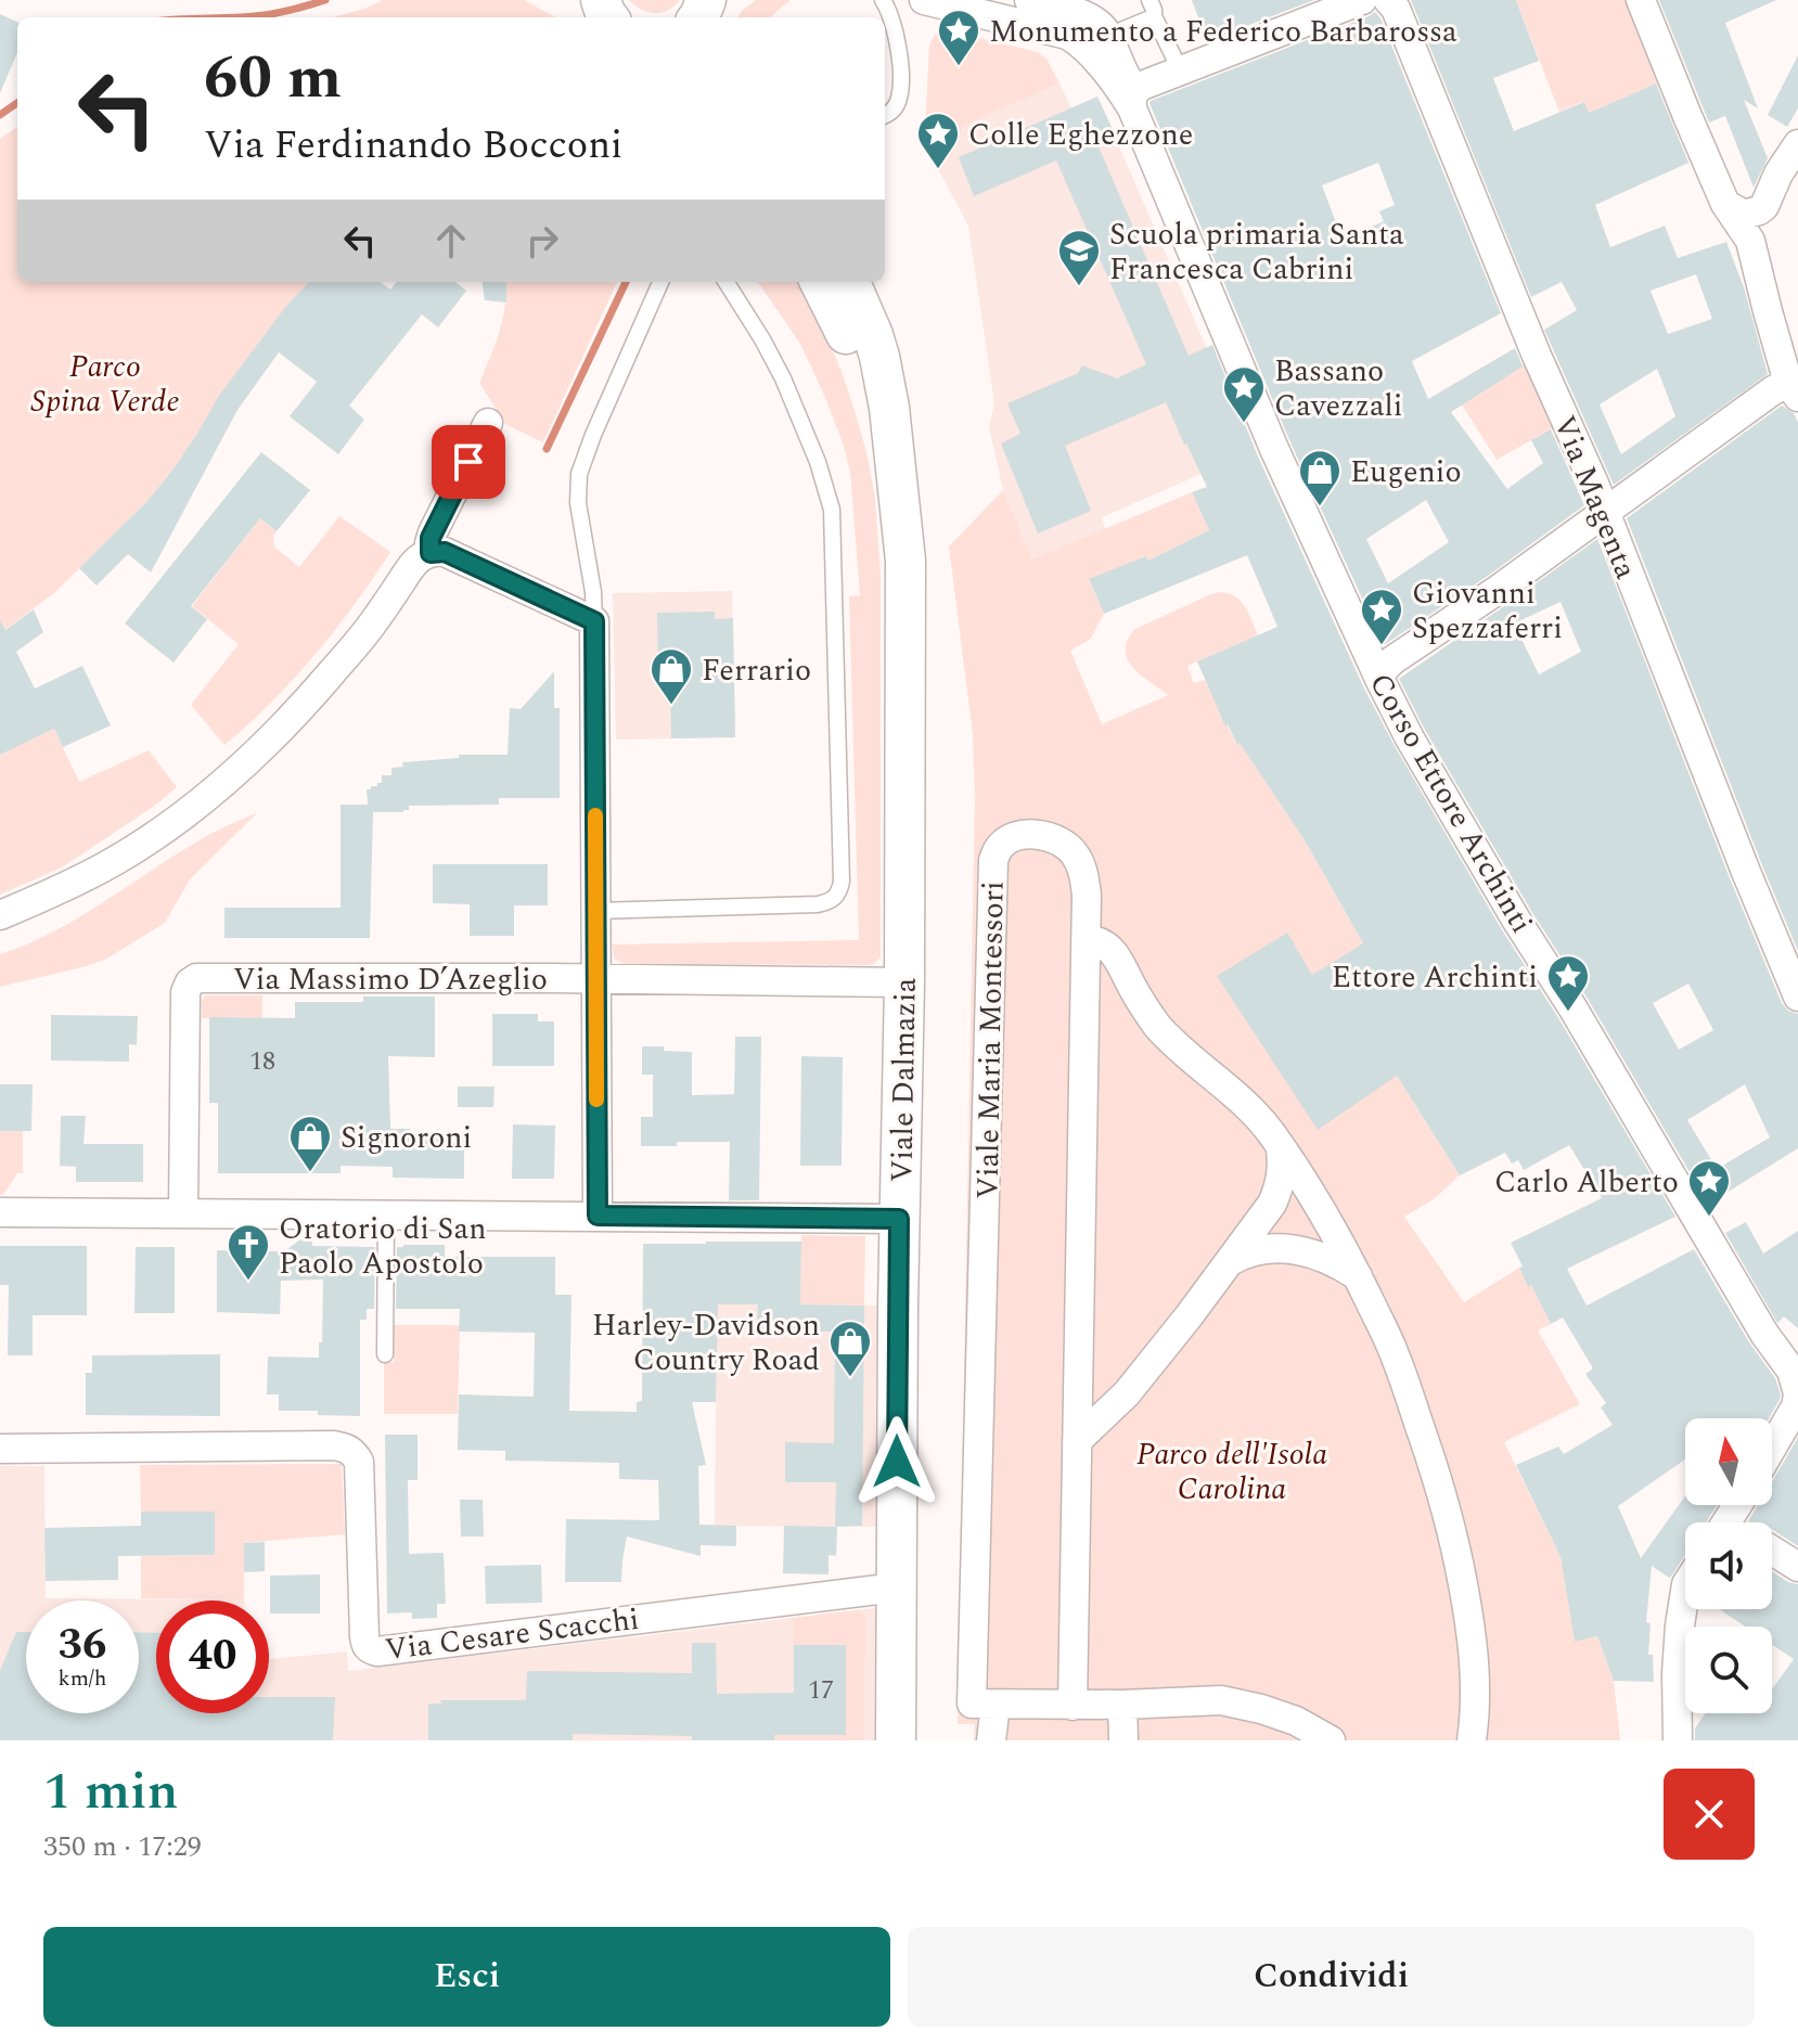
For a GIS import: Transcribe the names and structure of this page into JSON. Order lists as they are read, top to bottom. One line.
{"streets":{"street":["Via Magenta","Corso Ettore Archinti","Via Massimo D’Azeglio","Viale Maria Montessori","Viale Dalmazia","Via Cesare Scacchi"]},"crossings":[["Via Massimo D’Azeglio","Viale Dalmazia"],["Viale Dalmazia","Via Cesare Scacchi"]],"parks":["Parco Spina Verde","Parco dell'Isola Carolina"],"places":{"place":["Monumento a Federico Barbarossa","Colle Eghezzone","Bassano Cavezzali","Giovanni Spezzaferri","Ettore Archinti","Carlo Alberto"],"school or university":["Scuola primaria Santa Francesca Cabrini"],"shop":["Eugenio","Ferrario","Signoroni","Harley-Davidson Country Road"],"church":["Oratorio di San Paolo Apostolo"]},"house_numbers":["18","17"],"north":"top","page":{"turn":["60 m","Via Ferdinando Bocconi"],"speed":"36 km/h","limit":"40","heading":["1 min","350 m · 17:29"],"buttons":["Esci","Condividi"]}}
